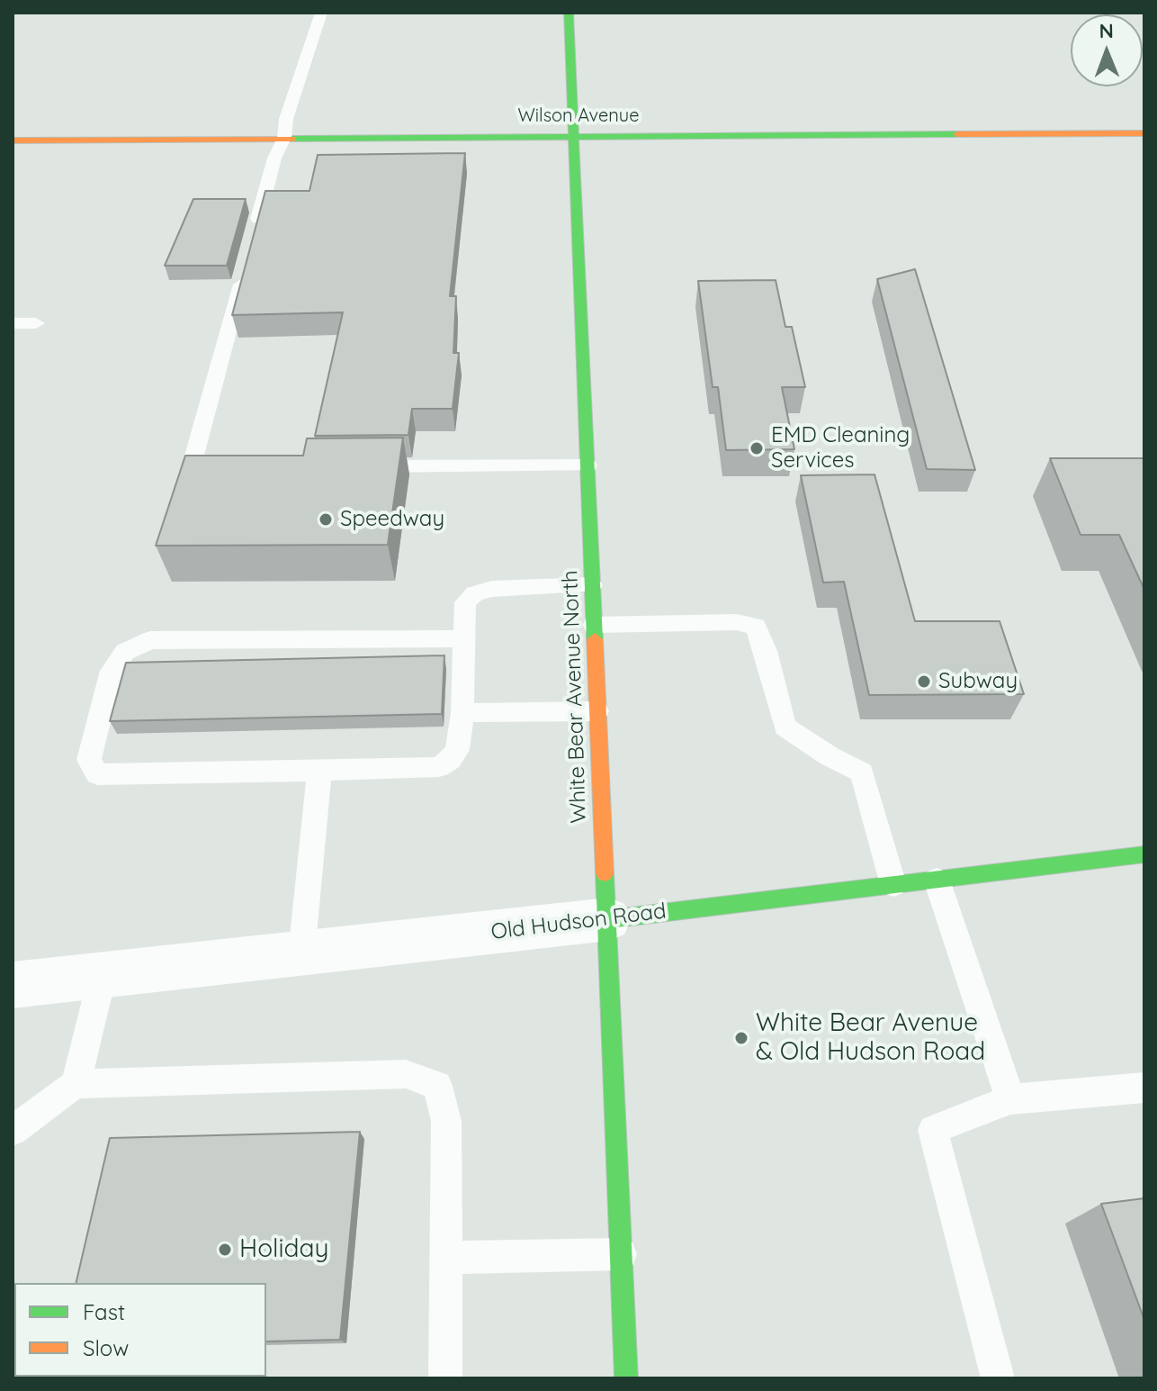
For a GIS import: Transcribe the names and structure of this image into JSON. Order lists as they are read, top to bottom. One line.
{"streets":{"street":["Wilson Avenue","White Bear Avenue North","Old Hudson Road"]},"crossings":[["Wilson Avenue","White Bear Avenue North"],["White Bear Avenue North","Old Hudson Road"]],"places":["EMD Cleaning Services","Speedway","Subway","White Bear Avenue & Old Hudson Road","Holiday"],"legend":["Fast","Slow"],"north":"top"}
